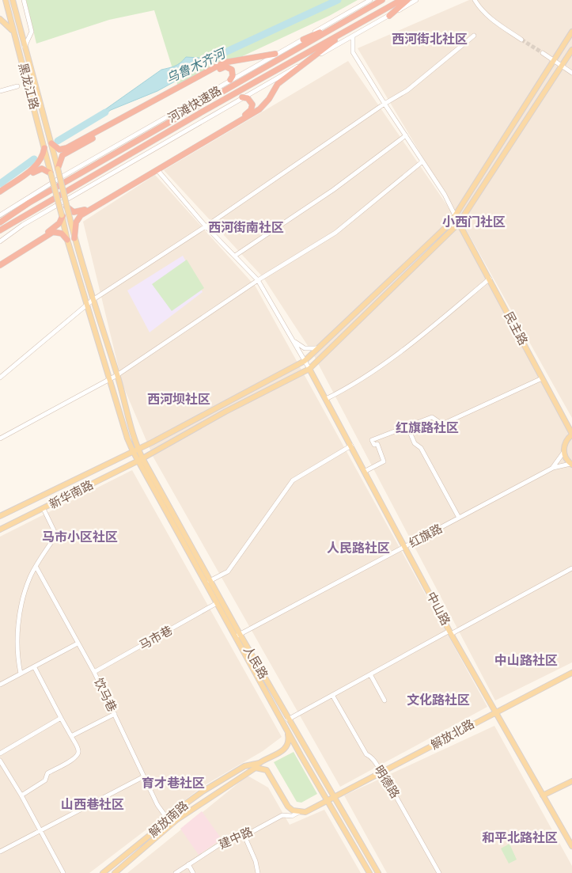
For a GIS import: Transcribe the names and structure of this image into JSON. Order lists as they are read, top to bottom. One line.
{"streets":{"highway":["河滩快速路"],"main road":["黑龙江路","民主路","新华南路","中山路","人民路","解放北路","解放南路"],"street":["红旗路","马市巷","饮马巷","明德路","建中路"]},"crossings":[["民主路","新华南路"],["新华南路","中山路"],["新华南路","人民路"],["红旗路","中山路"],["红旗路","人民路"],["中山路","解放北路"],["马市巷","人民路"],["马市巷","饮马巷"],["人民路","解放北路"],["人民路","解放南路"],["饮马巷","解放南路"],["解放北路","明德路"]],"districts":["西河街北社区","小西门社区","西河街南社区","西河坝社区","红旗路社区","马市小区社区","人民路社区","中山路社区","文化路社区","育才巷社区","山西巷社区","和平北路社区"],"water":["乌鲁木齐河"]}
